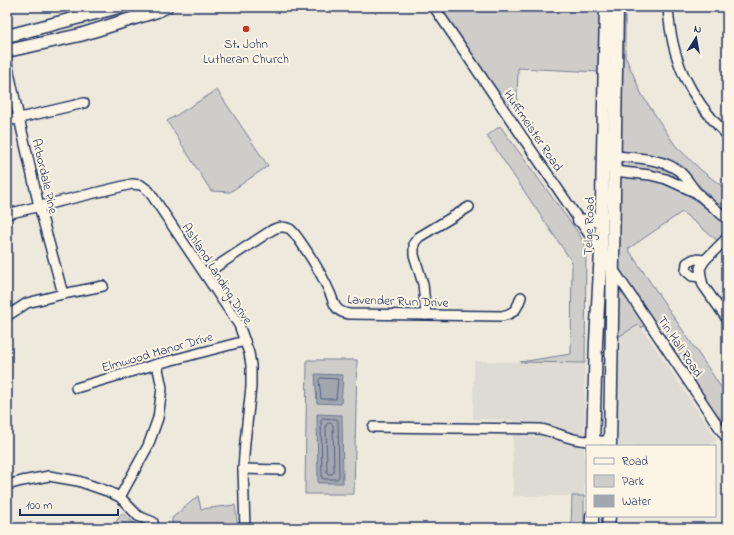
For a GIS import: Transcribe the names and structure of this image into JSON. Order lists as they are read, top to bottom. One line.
{"streets":{"main road":["Telge Road"],"street":["Huffmeister Road","Arbordale Pine","Ashland Landing Drive","Lavender Run Drive","Tin Hall Road","Elmwood Manor Drive"]},"crossings":[["Huffmeister Road","Telge Road"],["Huffmeister Road","Tin Hall Road"],["Arbordale Pine","Ashland Landing Drive"],["Telge Road","Tin Hall Road"],["Ashland Landing Drive","Lavender Run Drive"],["Ashland Landing Drive","Elmwood Manor Drive"]],"places":["St. John Lutheran Church"],"legend":["Road","Park","Water"],"scale_bar":"100 m","north":"top"}
